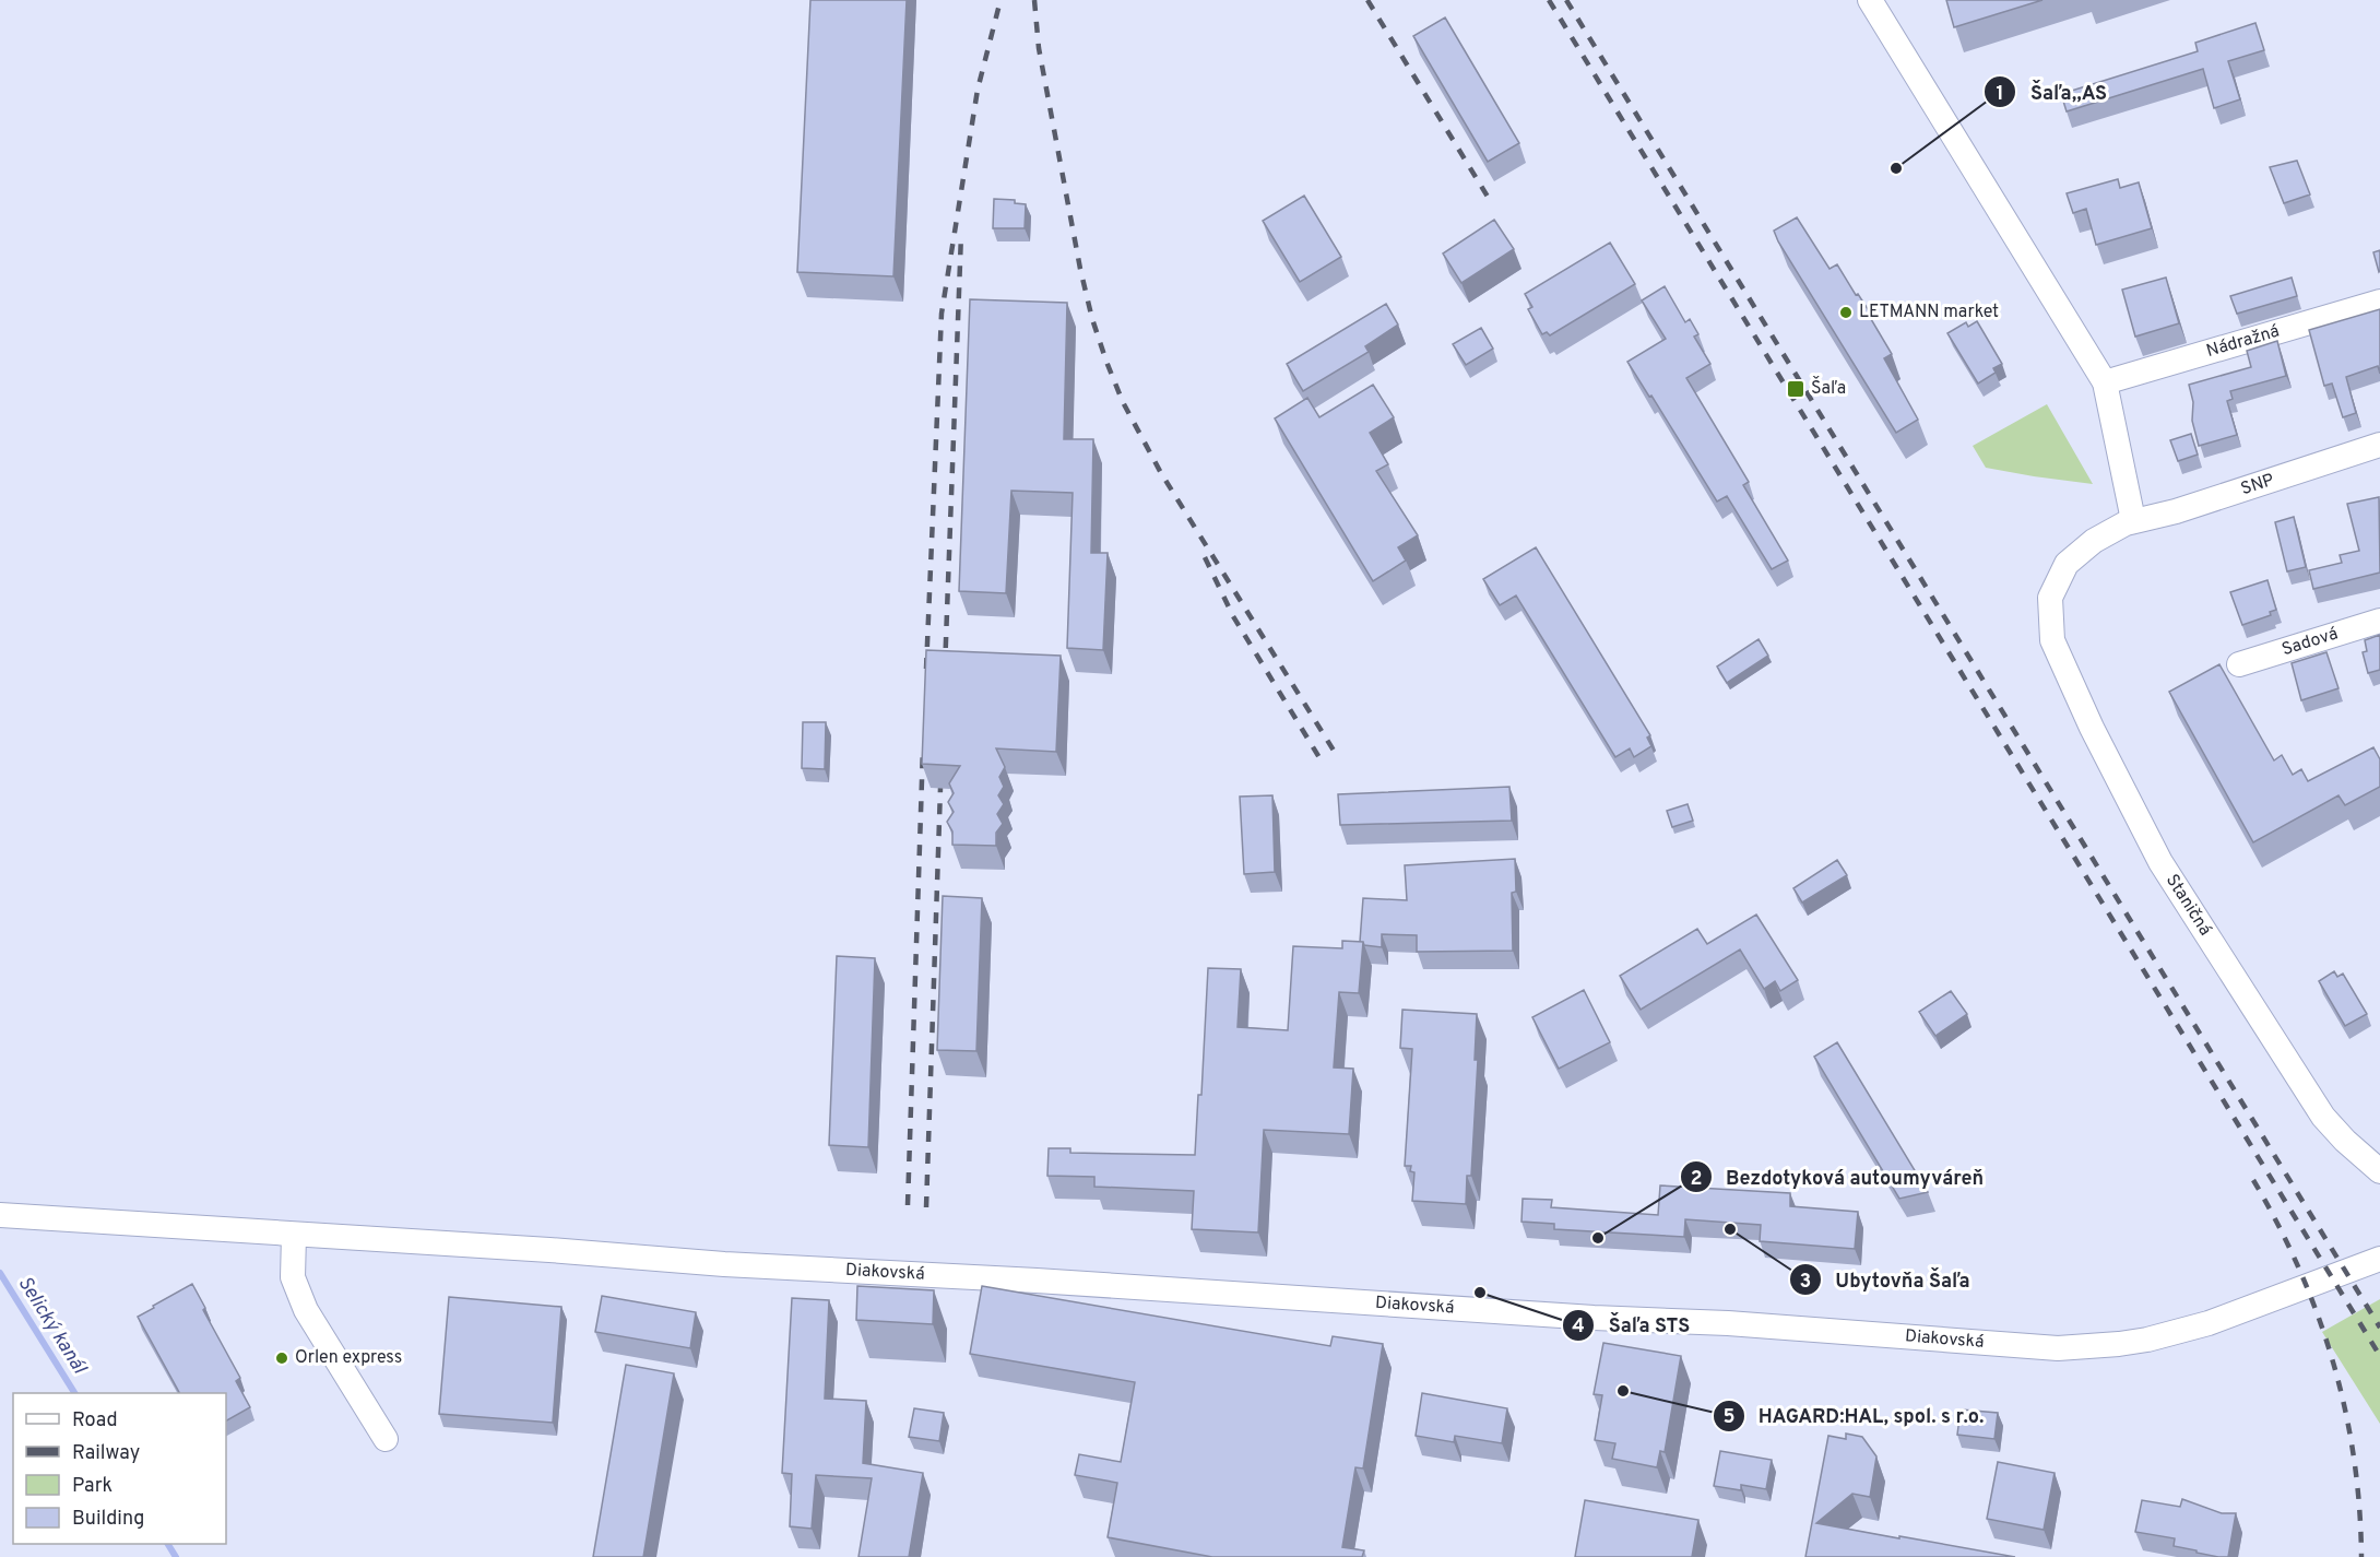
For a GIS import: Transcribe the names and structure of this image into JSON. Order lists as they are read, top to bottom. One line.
{"streets":{"street":["Nádražná","SNP","Sadová","Staničná","Diakovská"]},"crossings":[["SNP","Staničná"]],"water":["Selický kanál"],"places":{"other":["Šaľa,,AS","LETMANN market","Ubytovňa Šaľa","Bezdotyková autoumyváreň","Šaľa STS","Orlen express","HAGARD:HAL, spol. s r.o."],"transit":["Šaľa"]},"legend":["Road","Railway","Park","Building"]}
